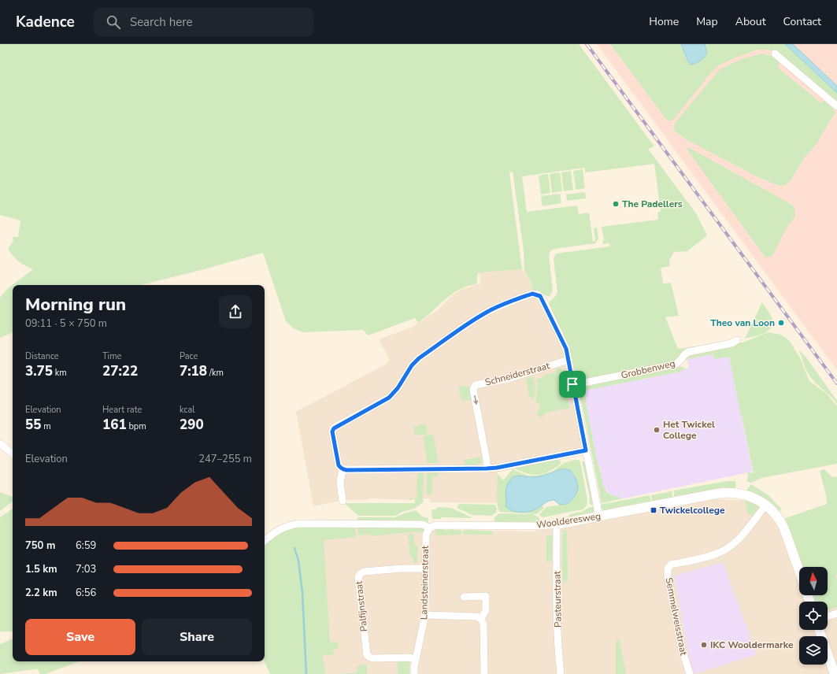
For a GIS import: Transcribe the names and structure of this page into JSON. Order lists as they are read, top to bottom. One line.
{"streets":{"street":["Grobbenweg","Schneiderstraat","Woolderesweg","Landsteinerstraat","Pasteurstraat","Palfijnstraat","Semmelweisstraat"]},"crossings":[["Woolderesweg","Landsteinerstraat"],["Woolderesweg","Pasteurstraat"],["Woolderesweg","Semmelweisstraat"],["Landsteinerstraat","Palfijnstraat"]],"places":{"other":["The Padellers","Theo van Loon","Het Twickel College","IKC Wooldermarke"],"transit":["Twickelcollege"]},"north":"top","page":{"header":"Kadence","search":"Search here","nav":["Home","Map","About","Contact"],"heading":["Morning run","09:11 · 5 × 750 m"],"stats":[["Distance","3.75 km"],["Time","27:22"],["Pace","7:18 /km"],["Elevation","55 m"],["Heart rate","161 bpm"],["kcal","290"]],"chart":["Elevation","247–255 m"],"list":[{"name":"750 m","note":"6:59"},{"name":"1.5 km","note":"7:03"},{"name":"2.2 km","note":"6:56"}],"buttons":["Save","Share"]}}
